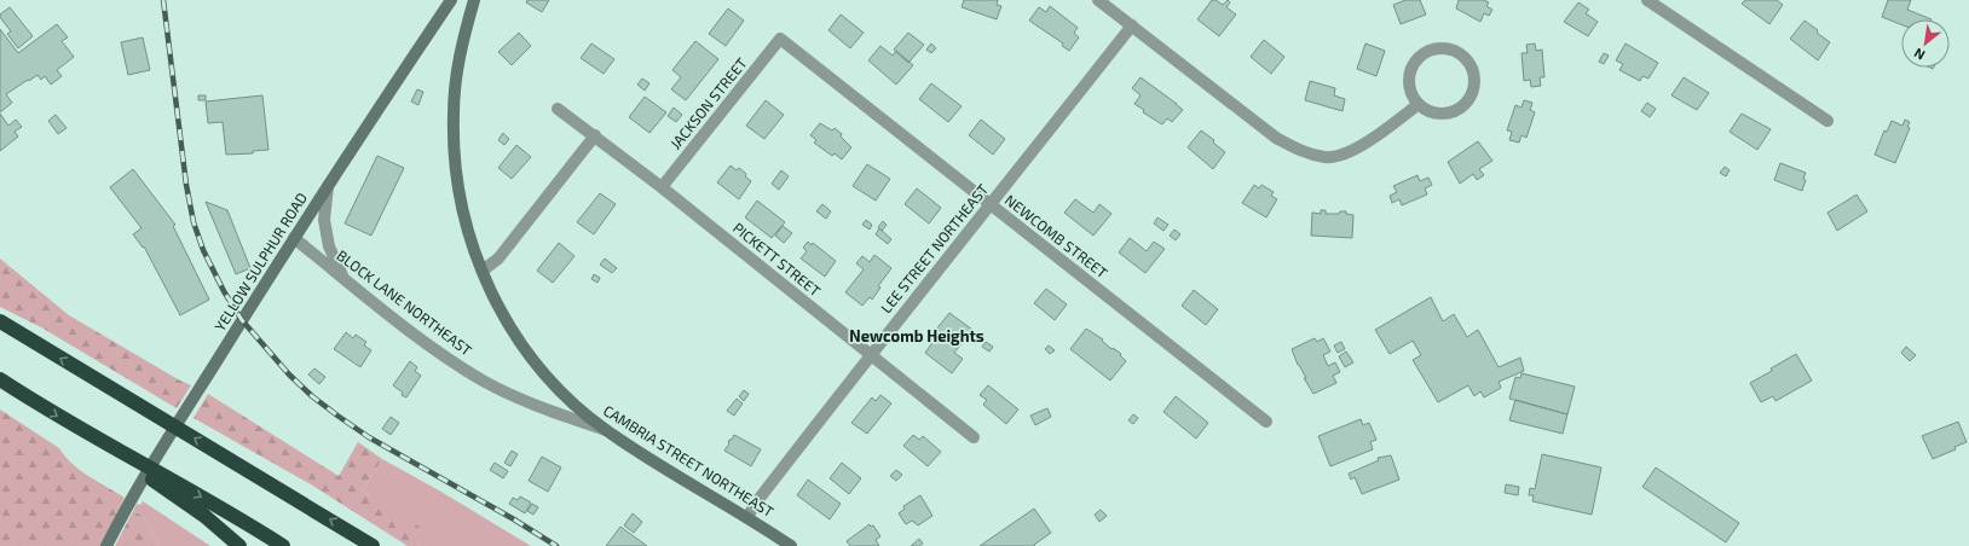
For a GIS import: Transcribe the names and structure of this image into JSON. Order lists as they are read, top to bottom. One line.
{"streets":{"main road":["YELLOW SULPHUR ROAD","CAMBRIA STREET NORTHEAST"],"street":["JACKSON STREET","NEWCOMB STREET","LEE STREET NORTHEAST","PICKETT STREET","BLOCK LANE NORTHEAST"]},"crossings":[["JACKSON STREET","NEWCOMB STREET"],["JACKSON STREET","PICKETT STREET"],["NEWCOMB STREET","LEE STREET NORTHEAST"],["LEE STREET NORTHEAST","PICKETT STREET"],["LEE STREET NORTHEAST","CAMBRIA STREET NORTHEAST"],["YELLOW SULPHUR ROAD","BLOCK LANE NORTHEAST"],["BLOCK LANE NORTHEAST","CAMBRIA STREET NORTHEAST"]],"districts":["Newcomb Heights"],"north":"bottom left"}
